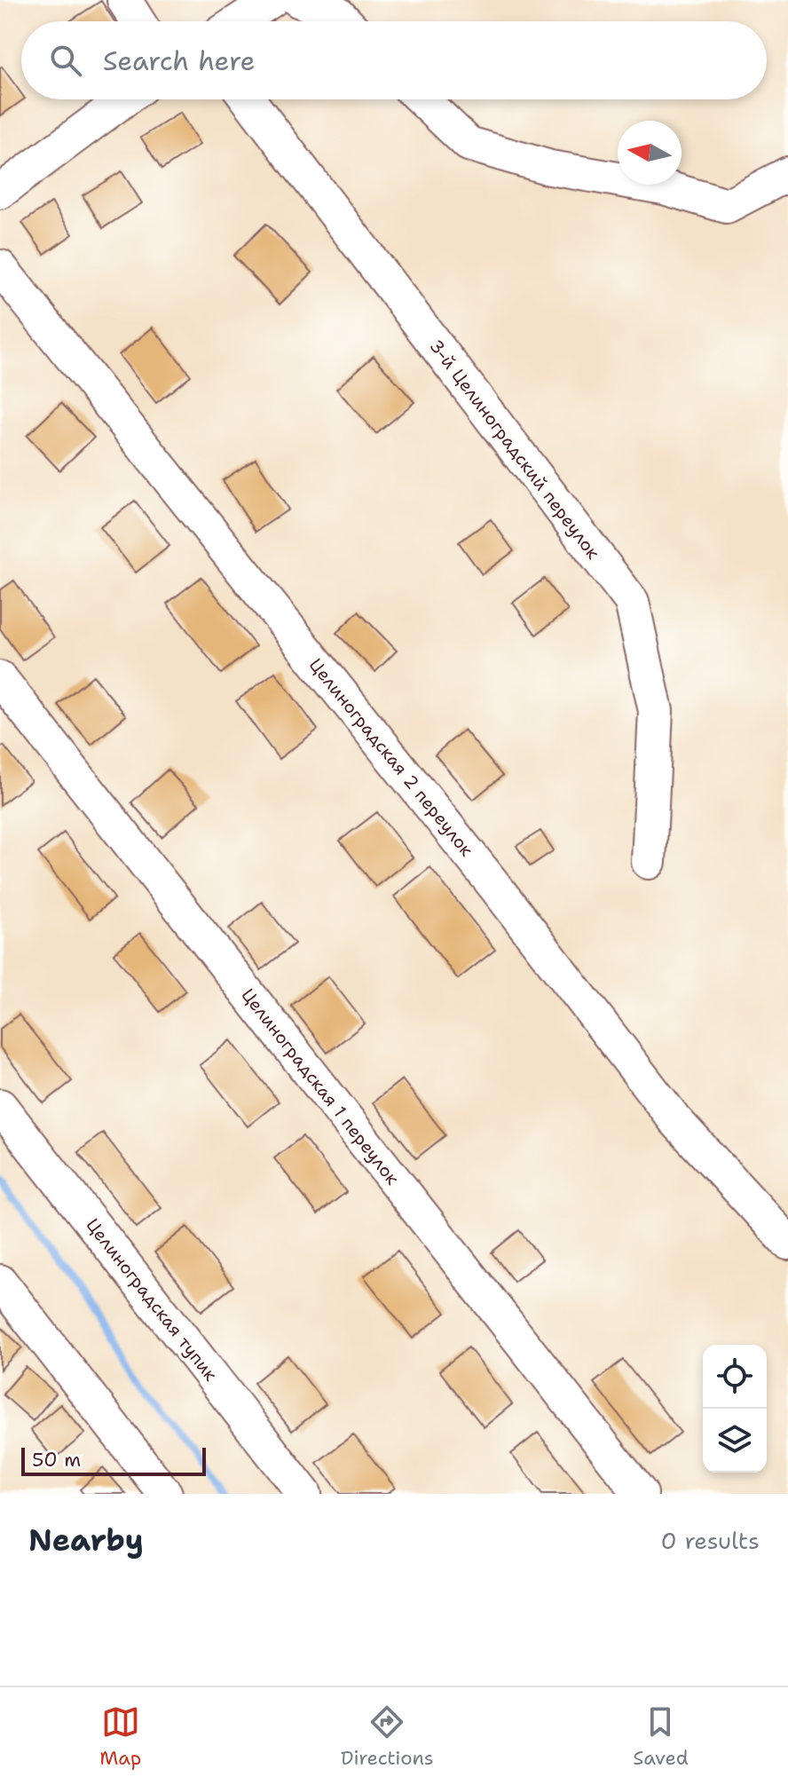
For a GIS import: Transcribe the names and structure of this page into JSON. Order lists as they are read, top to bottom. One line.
{"streets":{"street":["3-й Целиноградский переулок","Целиноградская 2 переулок","Целиноградская 1 переулок","Целиноградская тупик"]},"scale_bar":"50 m","north":"left","page":{"search":"Search here","scale":"50 m","heading":["Nearby","0 results"],"nav":["Map","Directions","Saved"]}}
